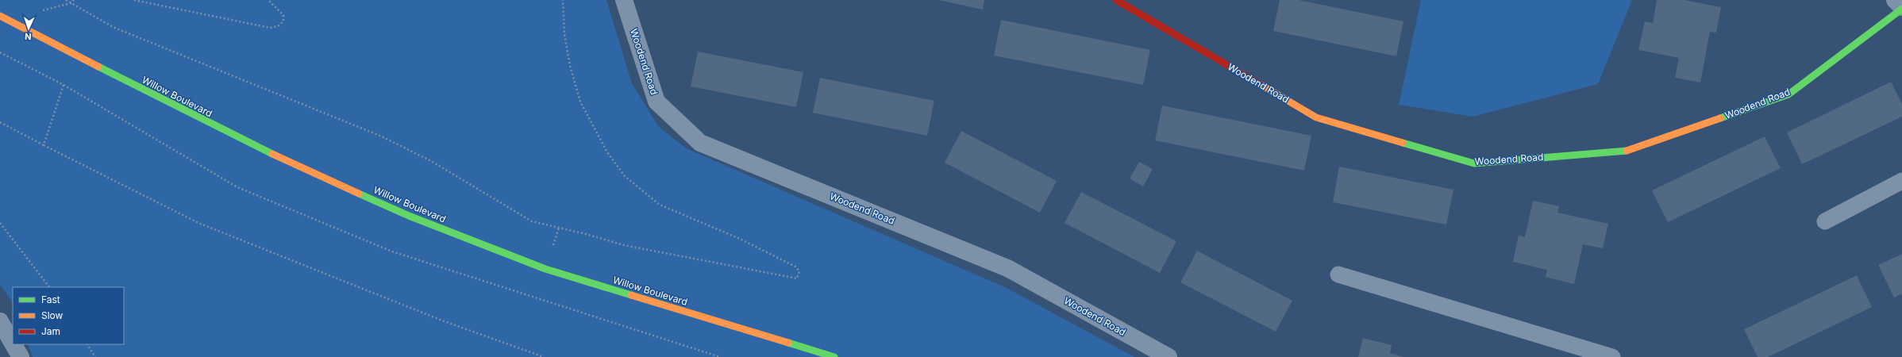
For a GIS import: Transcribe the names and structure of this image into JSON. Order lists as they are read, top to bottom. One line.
{"streets":{"main road":["Woodend Road","Willow Boulevard"]},"legend":["Fast","Slow","Jam"],"north":"bottom"}
